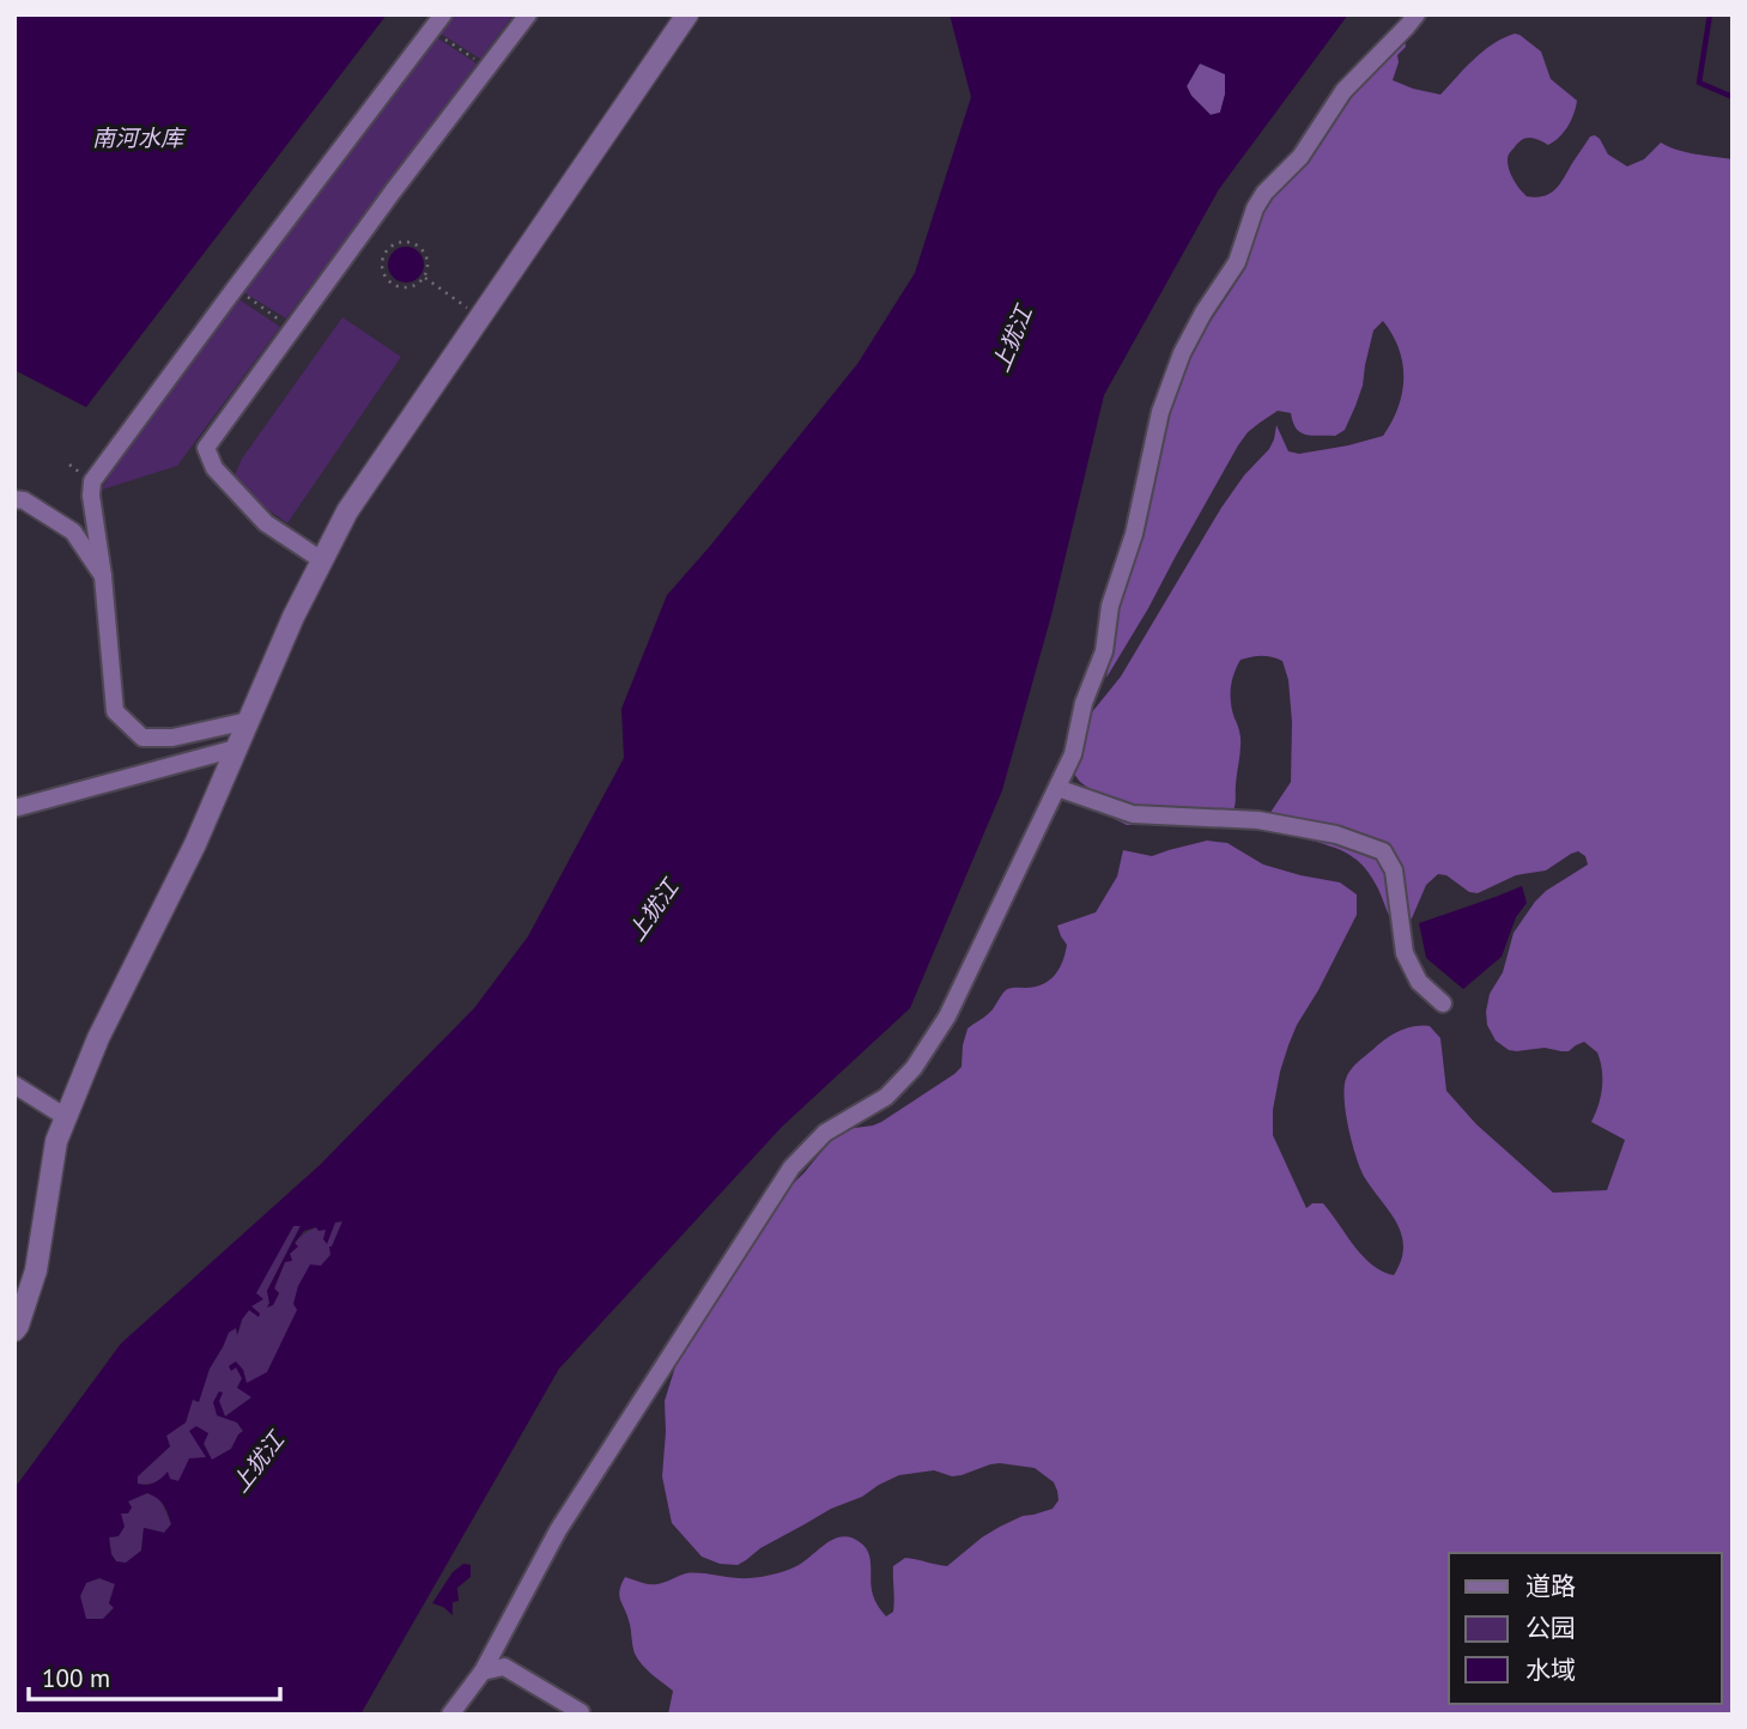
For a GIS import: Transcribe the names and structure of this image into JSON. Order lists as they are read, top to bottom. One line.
{"water":["南河水库","上犹江"],"legend":["道路","公园","水域"],"scale_bar":"100 m"}
